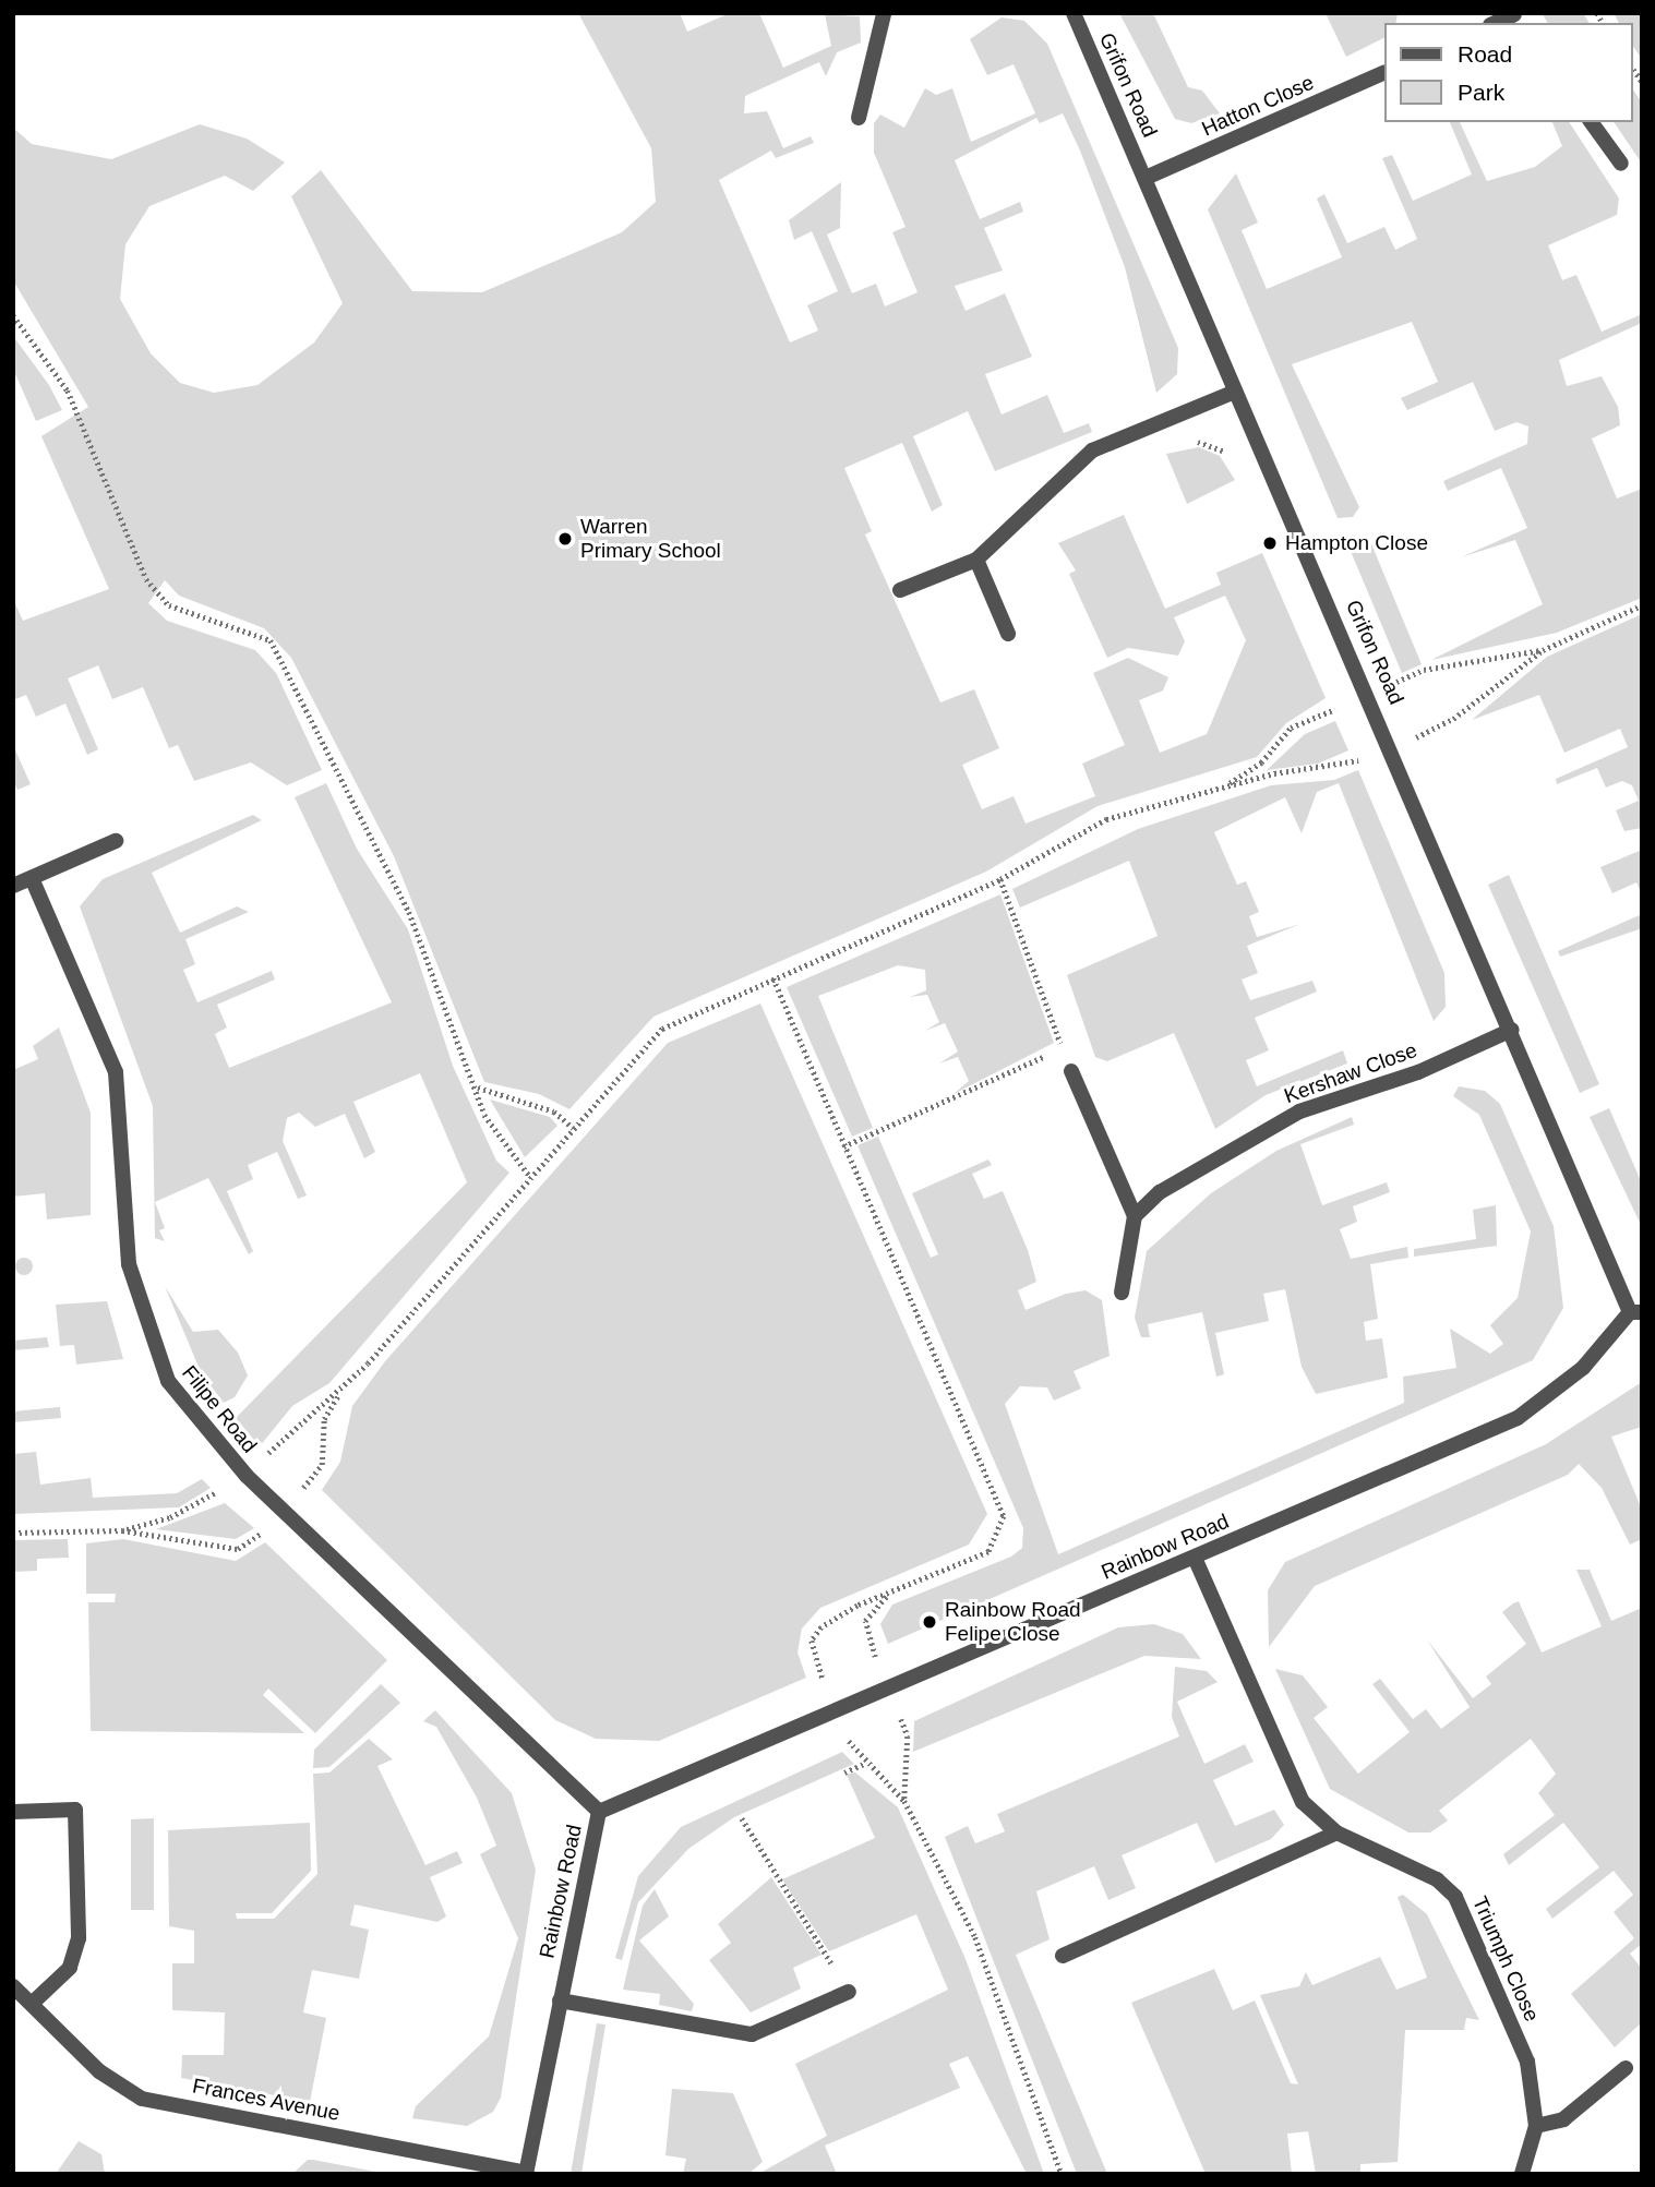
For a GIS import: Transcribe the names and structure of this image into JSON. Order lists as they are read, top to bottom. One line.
{"streets":{"street":["Grifon Road","Hatton Close","Kershaw Close","Filipe Road","Rainbow Road","Triumph Close","Frances Avenue"]},"crossings":[["Grifon Road","Hatton Close"],["Grifon Road","Kershaw Close"],["Grifon Road","Rainbow Road"],["Filipe Road","Rainbow Road"],["Rainbow Road","Triumph Close"],["Rainbow Road","Frances Avenue"]],"places":["Warren Primary School","Hampton Close","Rainbow Road Felipe Close"],"legend":["Road","Park"]}
